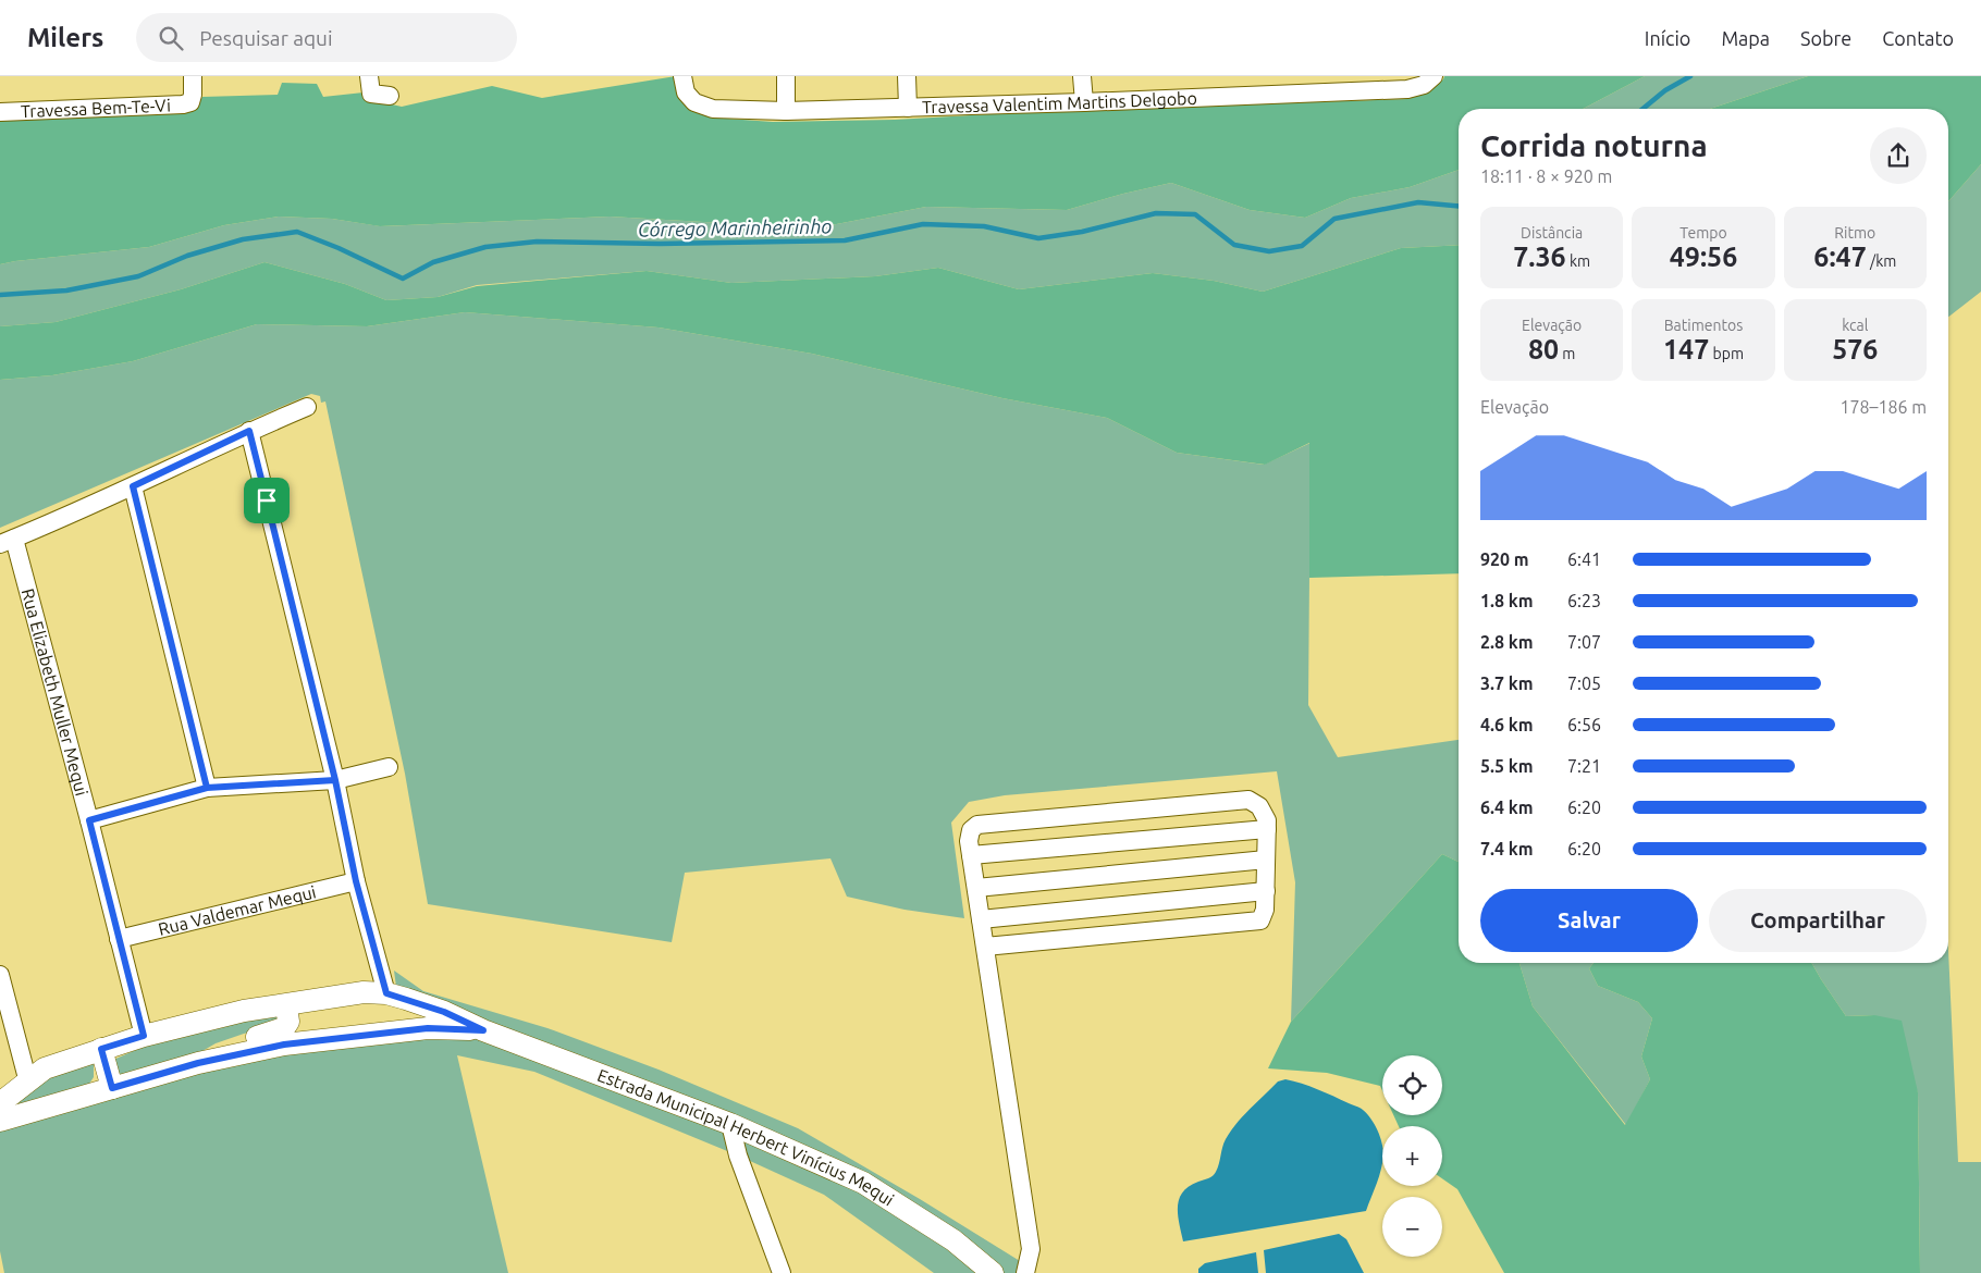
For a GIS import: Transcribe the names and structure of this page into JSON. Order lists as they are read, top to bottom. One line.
{"streets":{"main road":["Estrada Municipal Herbert Vinícius Mequi"],"street":["Travessa Valentim Martins Delgobo","Travessa Bem-Te-Vi","Rua Elizabeth Muller Mequi","Rua Valdemar Mequi"]},"crossings":[["Rua Elizabeth Muller Mequi","Rua Valdemar Mequi"],["Rua Elizabeth Muller Mequi","Estrada Municipal Herbert Vinícius Mequi"]],"water":["Córrego Marinheirinho"],"page":{"header":"Milers","search":"Pesquisar aqui","nav":["Início","Mapa","Sobre","Contato"],"heading":["Corrida noturna","18:11 · 8 × 920 m"],"stats":[["Distância","7.36 km"],["Tempo","49:56"],["Ritmo","6:47 /km"],["Elevação","80 m"],["Batimentos","147 bpm"],["kcal","576"]],"chart":["Elevação","178–186 m"],"list":[{"name":"920 m","note":"6:41"},{"name":"1.8 km","note":"6:23"},{"name":"2.8 km","note":"7:07"},{"name":"3.7 km","note":"7:05"},{"name":"4.6 km","note":"6:56"},{"name":"5.5 km","note":"7:21"},{"name":"6.4 km","note":"6:20"},{"name":"7.4 km","note":"6:20"}],"buttons":["Salvar","Compartilhar"],"map_buttons":["+","−"]}}
